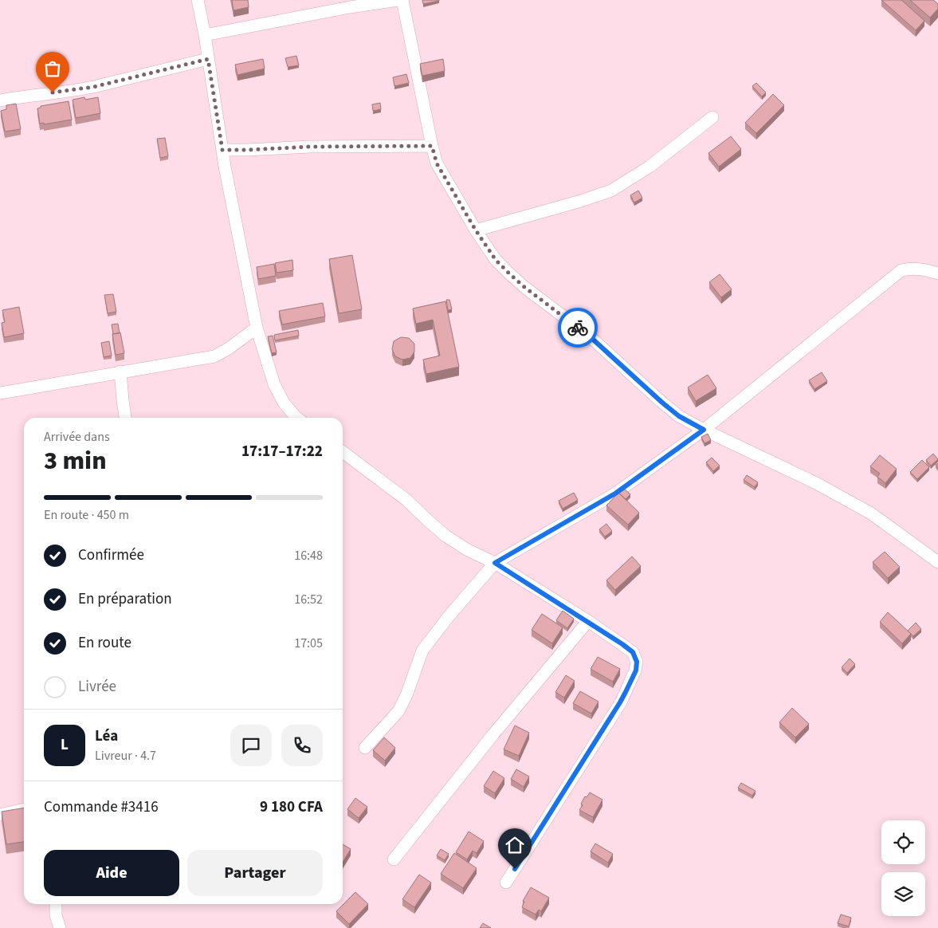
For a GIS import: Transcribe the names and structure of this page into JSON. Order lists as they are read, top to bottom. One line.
{"page":{"heading":["3 min","Arrivée dans","17:17–17:22"],"panel":["Léa","Livreur · 4.7","Commande #3416","9 180 CFA"],"bar":"En route · 450 m","list":[["Confirmée","16:48"],["En préparation","16:52"],["En route","17:05"],"Livrée"],"round":"L","buttons":["Aide","Partager"]}}
